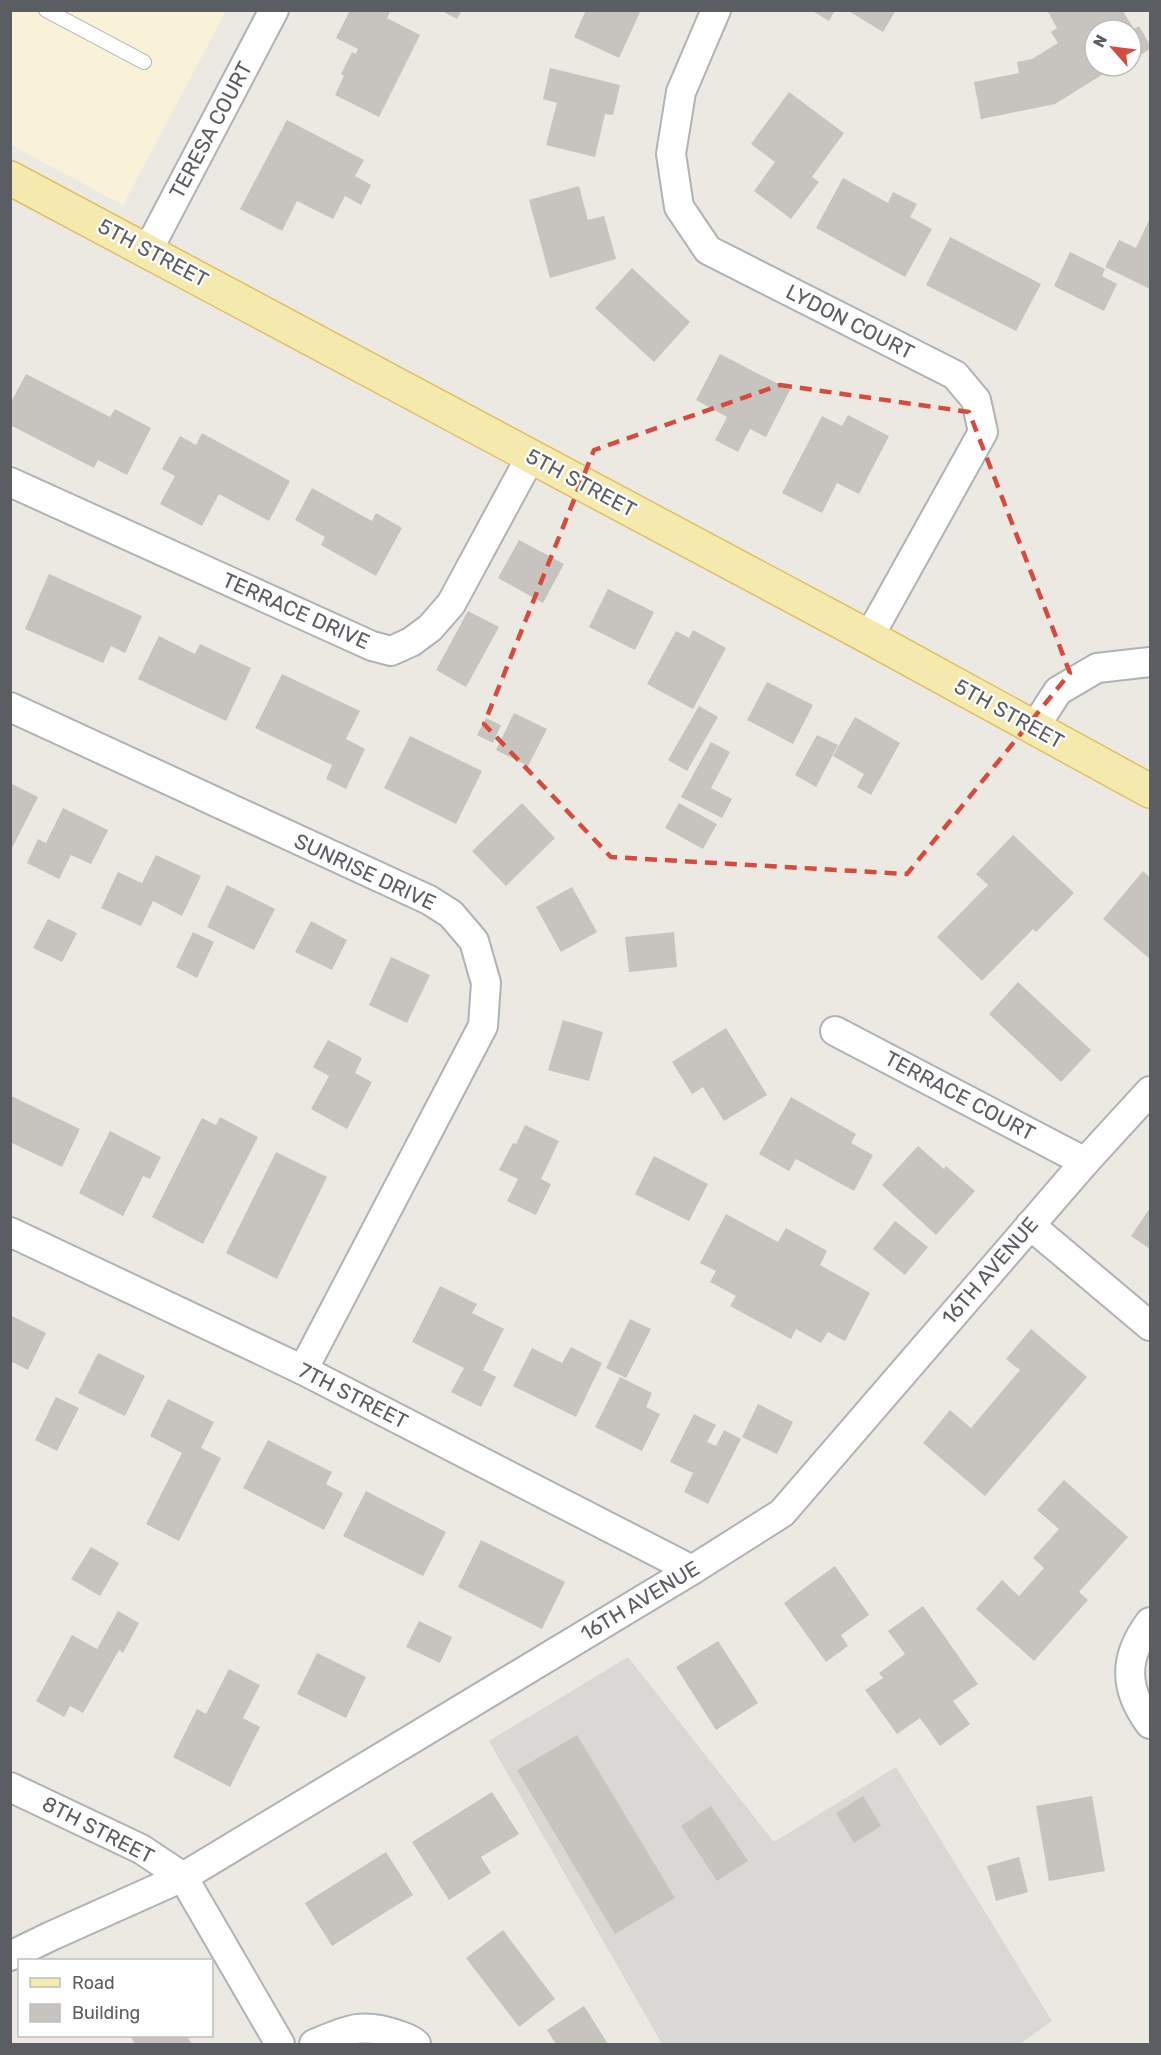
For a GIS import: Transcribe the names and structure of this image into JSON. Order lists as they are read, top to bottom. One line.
{"streets":{"main road":["5TH STREET"],"street":["TERESA COURT","LYDON COURT","TERRACE DRIVE","SUNRISE DRIVE","TERRACE COURT","16TH AVENUE","7TH STREET","8TH STREET"]},"crossings":[["TERESA COURT","5TH STREET"],["5TH STREET","LYDON COURT"],["5TH STREET","TERRACE DRIVE"],["SUNRISE DRIVE","7TH STREET"],["TERRACE COURT","16TH AVENUE"],["16TH AVENUE","7TH STREET"],["16TH AVENUE","8TH STREET"]],"legend":["Road","Building"],"north":"top left"}
